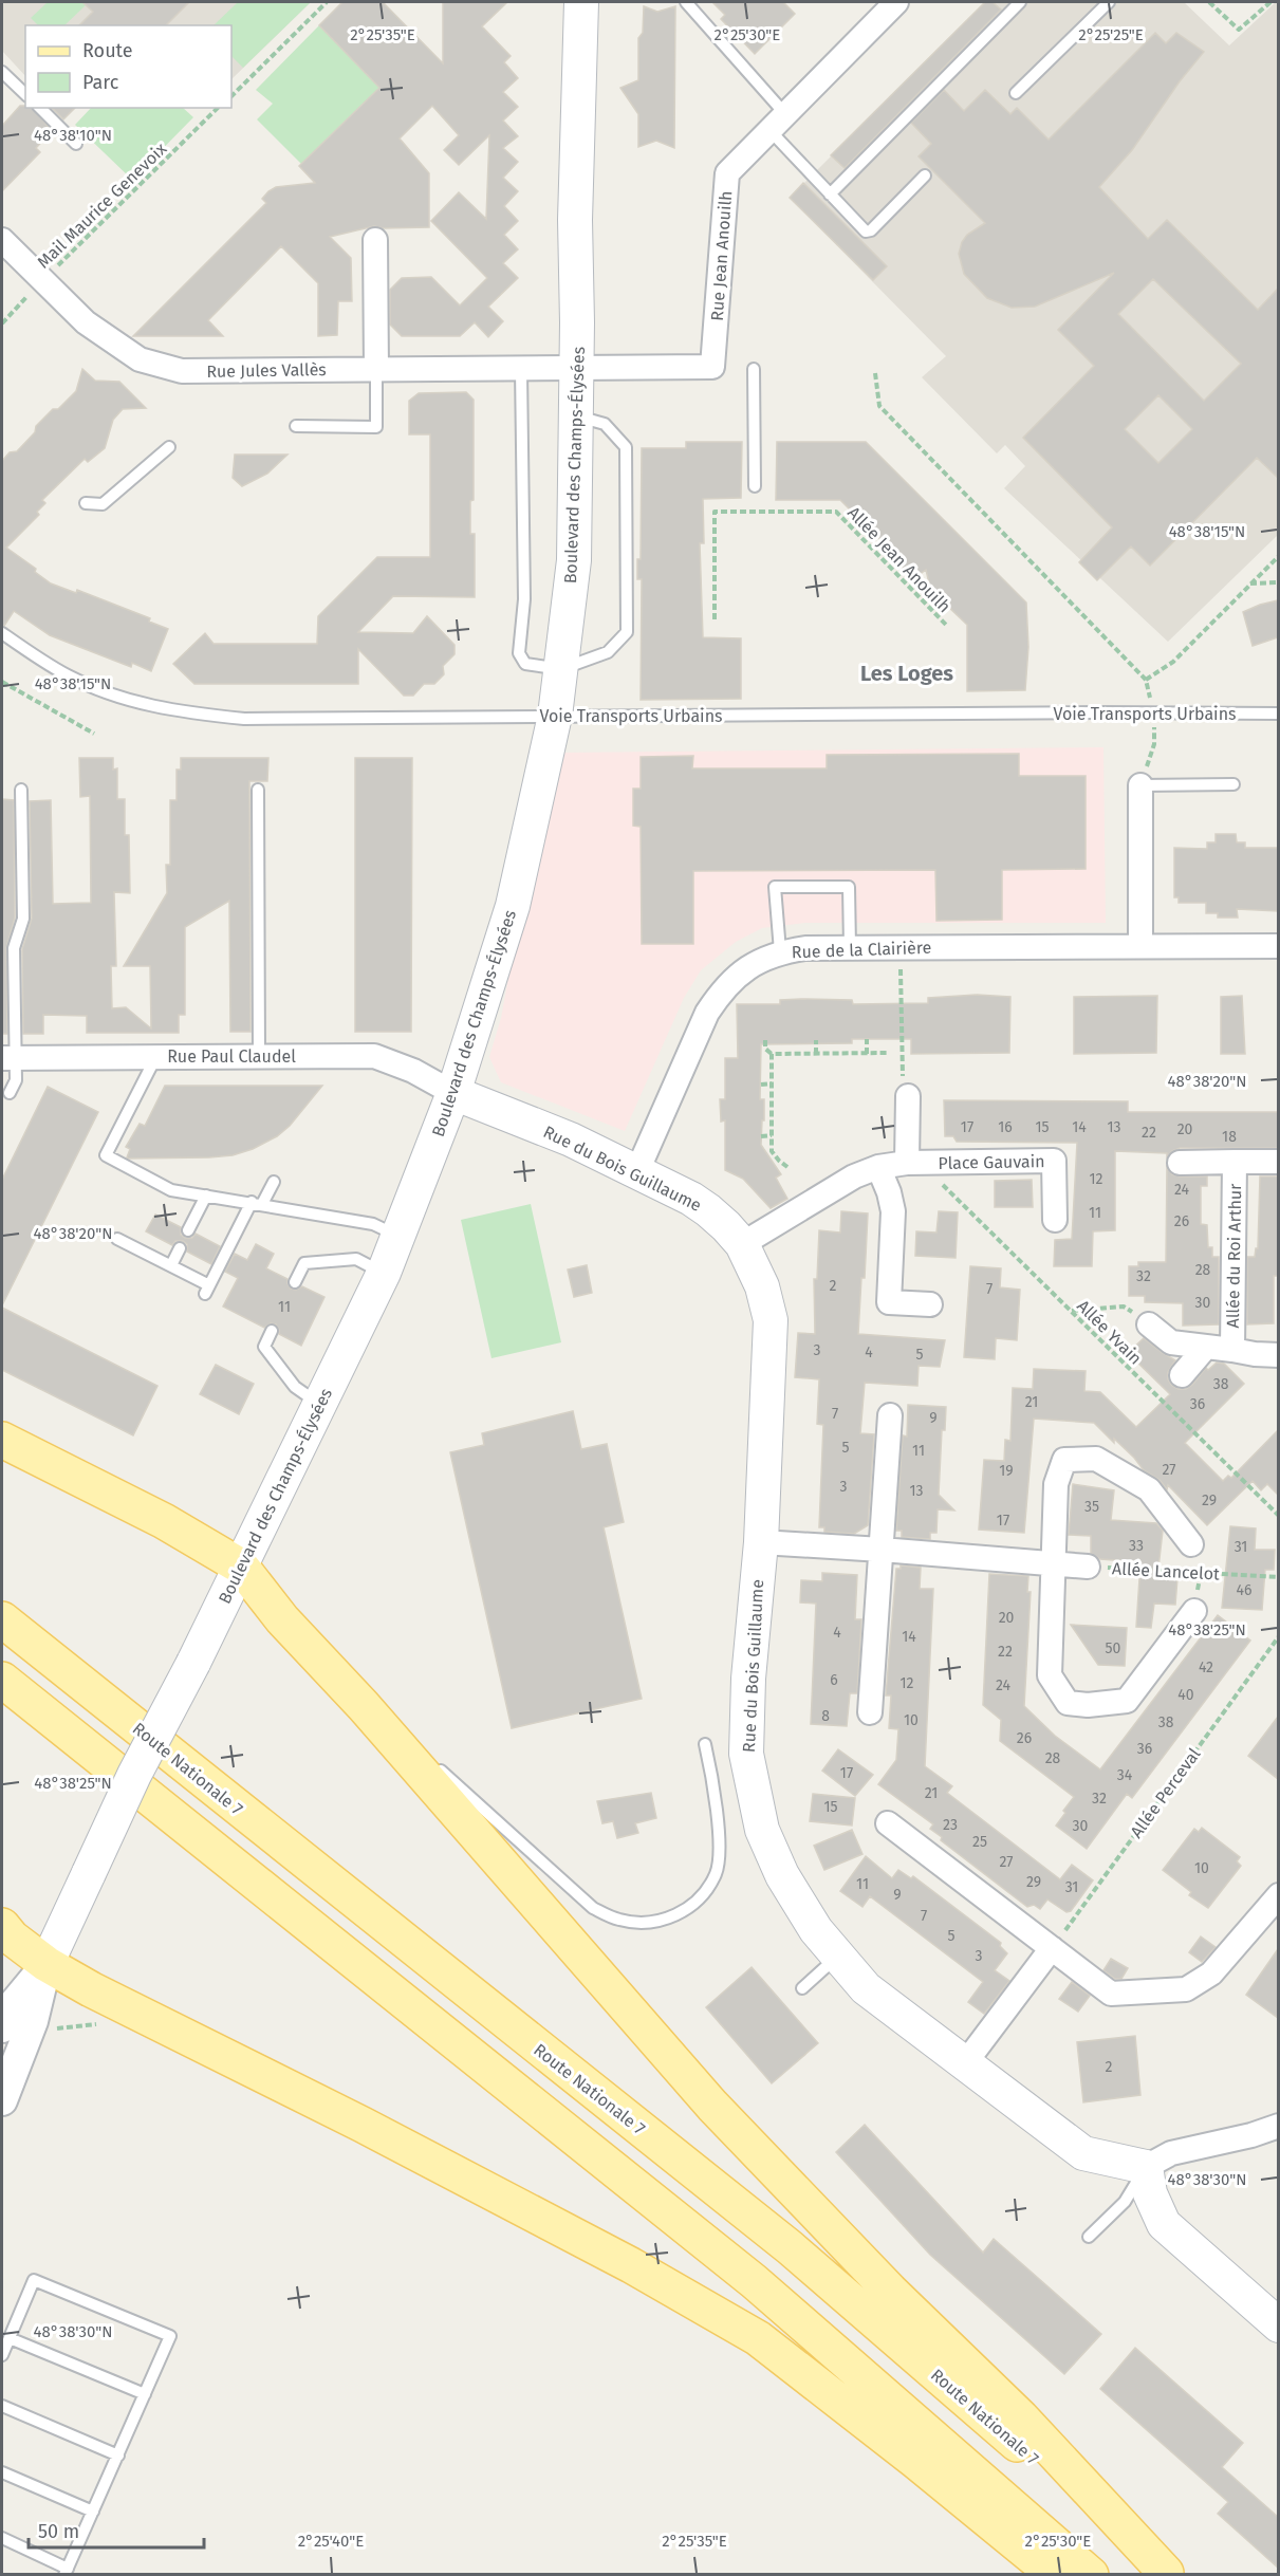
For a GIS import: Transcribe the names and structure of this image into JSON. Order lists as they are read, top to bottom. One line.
{"streets":{"main road":["Boulevard des Champs-Élysées","Rue du Bois Guillaume","Route Nationale 7"],"street":["Rue Jean Anouilh","Rue Jules Vallès","Rue de la Clairière","Rue Paul Claudel","Place Gauvain","Allée du Roi Arthur","Allée Lancelot"],"lane":["Voie Transports Urbains"],"path":["Mail Maurice Genevoix","Allée Jean Anouilh","Allée Yvain","Allée Perceval"]},"crossings":[["Mail Maurice Genevoix","Rue Jules Vallès"],["Rue Jean Anouilh","Rue Jules Vallès"],["Rue Jean Anouilh","Boulevard des Champs-Élysées"],["Rue Jules Vallès","Boulevard des Champs-Élysées"],["Boulevard des Champs-Élysées","Voie Transports Urbains"],["Boulevard des Champs-Élysées","Rue Paul Claudel"],["Boulevard des Champs-Élysées","Rue du Bois Guillaume"],["Rue de la Clairière","Rue du Bois Guillaume"],["Rue Paul Claudel","Rue du Bois Guillaume"],["Place Gauvain","Rue du Bois Guillaume"],["Place Gauvain","Allée Yvain"],["Rue du Bois Guillaume","Allée Lancelot"]],"districts":["Les Loges"],"house_numbers":["17","16","15","14","13","20","22","18","12","24","11","26","28","32","2","7","30","11","3","4","5","38","21","36","7","9","5","11","27","19","3","13","29","35","17","33","31","46","20","4","14","50","22","42","6","12","24","40","8","10","38","26","36","28","17","34","21","32","15","23","30","25","27","10","29","11","31","9","7","5","3","2"],"legend":["Route","Parc"],"scale_bar":"50 m","coordinates":["2°25'35\"E","2°25'30\"E","2°25'25\"E","48°38'10\"N","48°38'15\"N","48°38'20\"N","48°38'25\"N","48°38'30\"N","2°25'40\"E"]}
